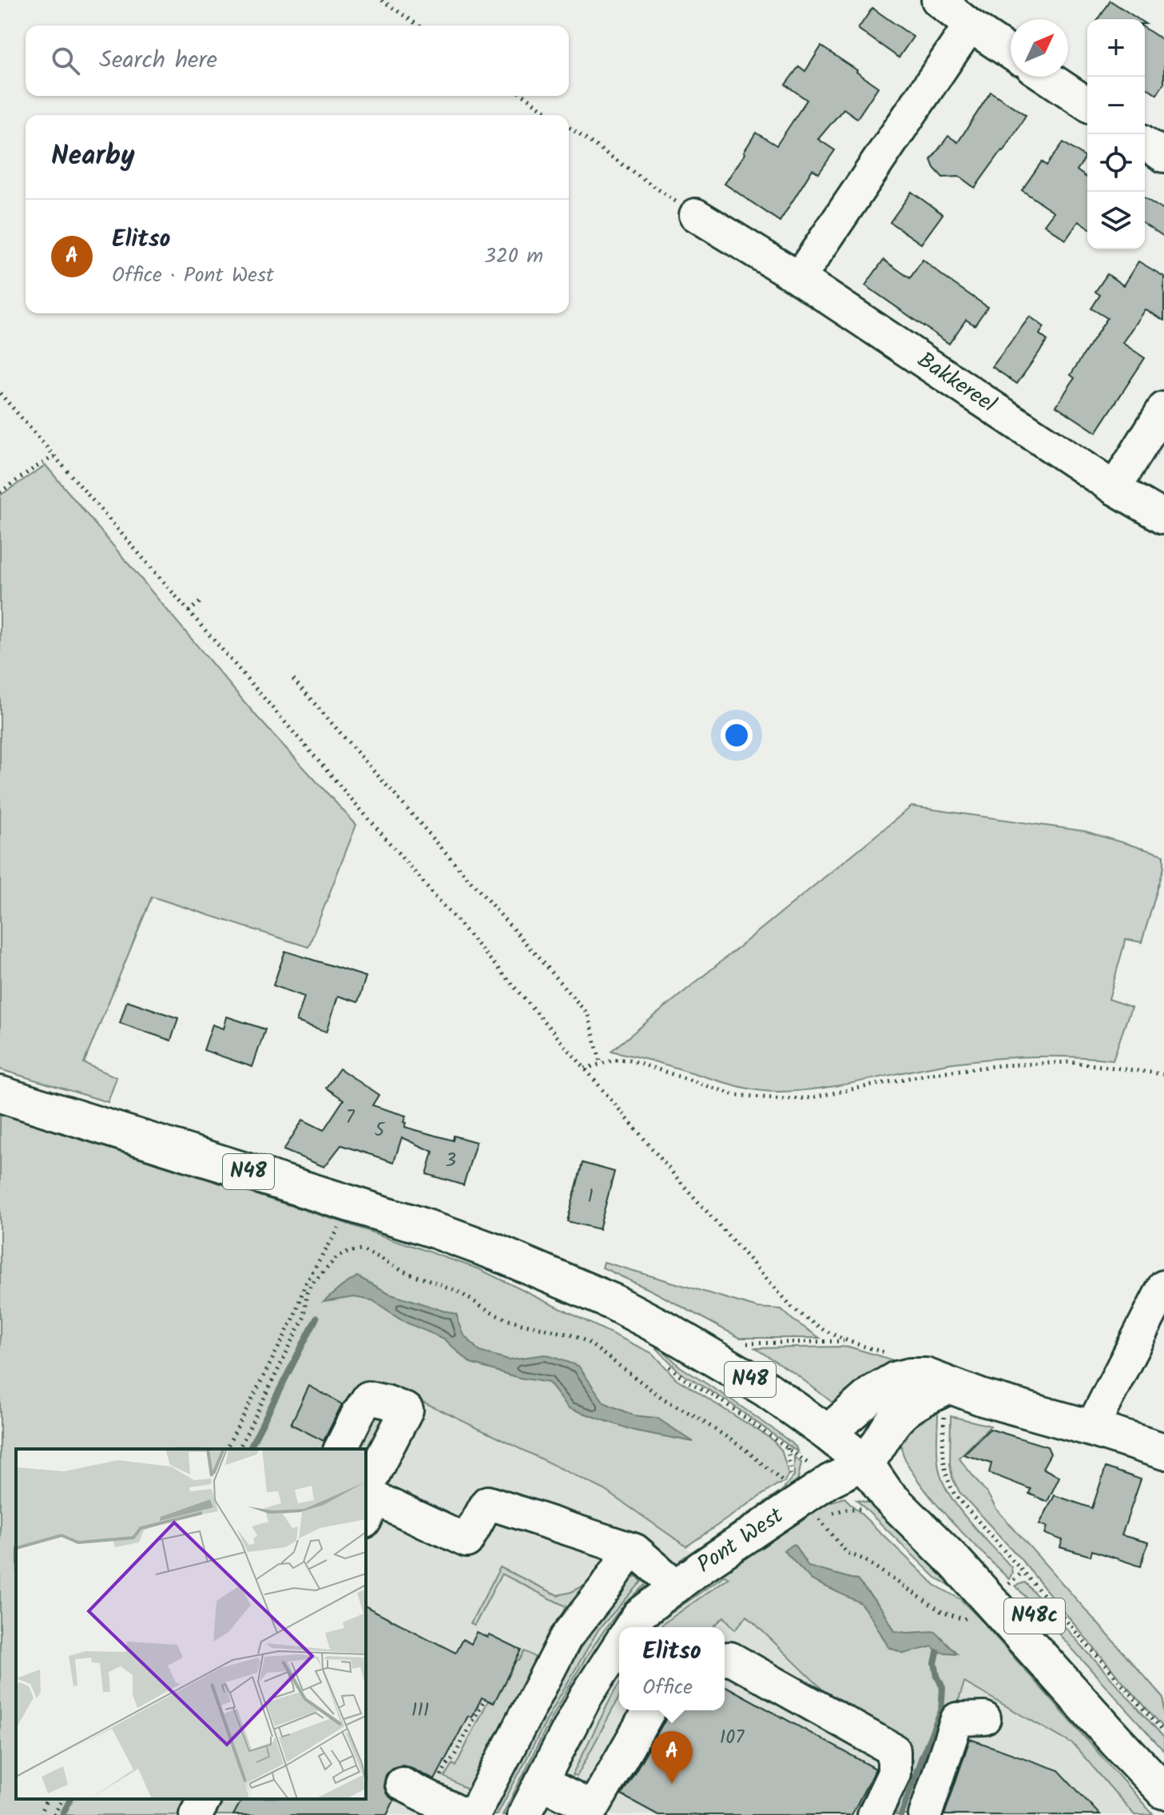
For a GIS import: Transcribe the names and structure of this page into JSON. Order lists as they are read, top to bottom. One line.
{"streets":{"main road":["N48","N48c"],"street":["Bakkereel","Pont West"]},"crossings":[["N48","Pont West"],["N48","N48c"],["Pont West","N48c"]],"house_numbers":["7","5","3","1","111","107"],"north":"top right","page":{"map_buttons":["+","−"],"search":"Search here","heading":"Nearby","list":[{"mark":"A","name":"Elitso","note":"Office · Pont West","value":"320 m"}],"popup":["Elitso","Office"],"pins":"A"}}
